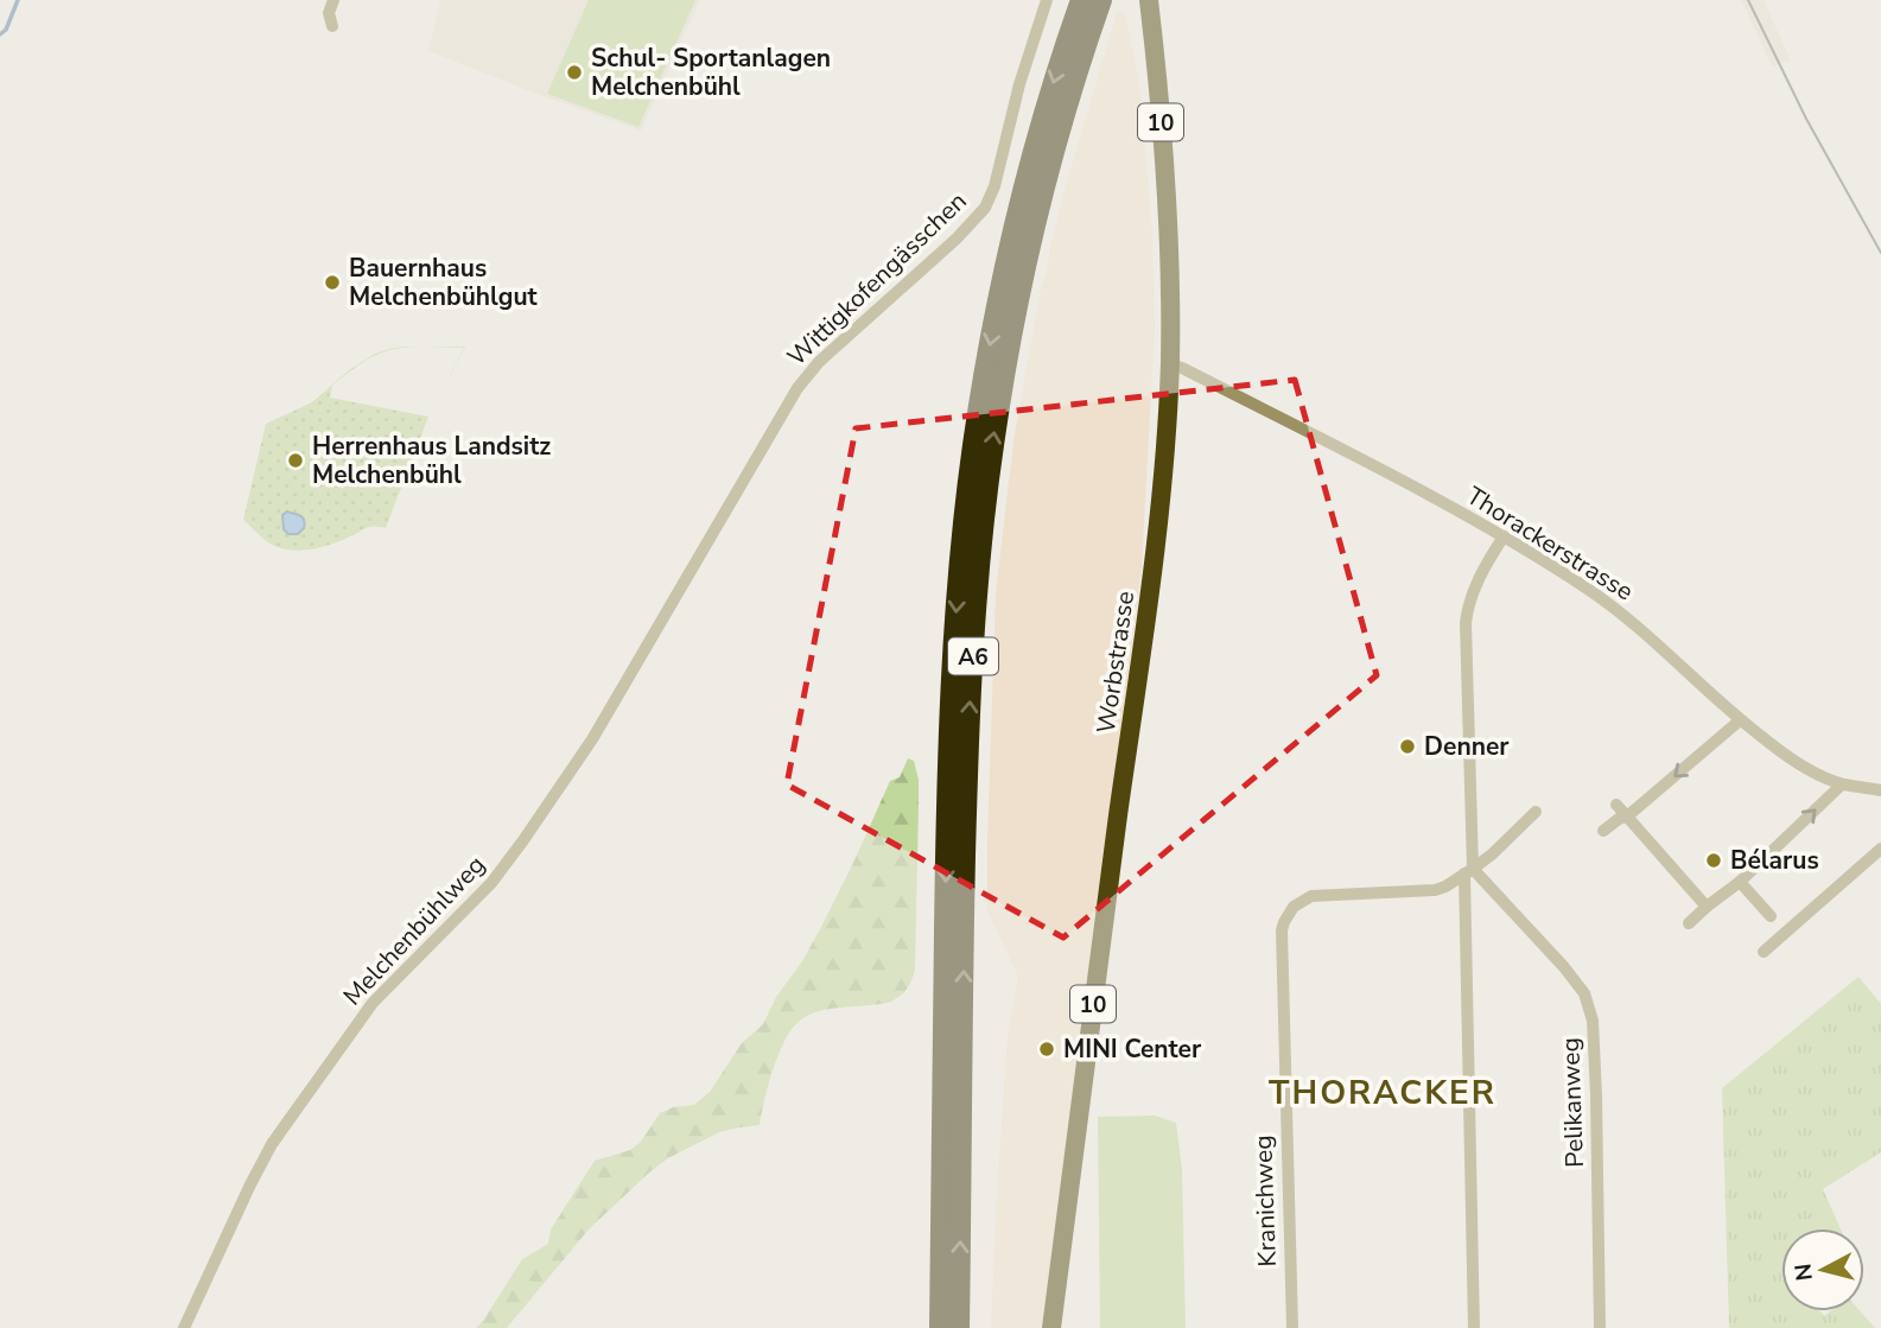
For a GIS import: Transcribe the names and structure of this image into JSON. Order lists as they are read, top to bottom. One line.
{"streets":{"highway":["A6"],"main road":["10","Worbstrasse"],"street":["Wittigkofengässchen","Thorackerstrasse","Melchenbühlweg","Pelikanweg","Kranichweg"]},"crossings":[["Wittigkofengässchen","Melchenbühlweg"],["Thorackerstrasse","Worbstrasse"],["Pelikanweg","Kranichweg"]],"districts":["THORACKER"],"places":["Schul- Sportanlagen Melchenbühl","Bauernhaus Melchenbühlgut","Herrenhaus Landsitz Melchenbühl","Denner","Bélarus","MINI Center"],"north":"left"}
